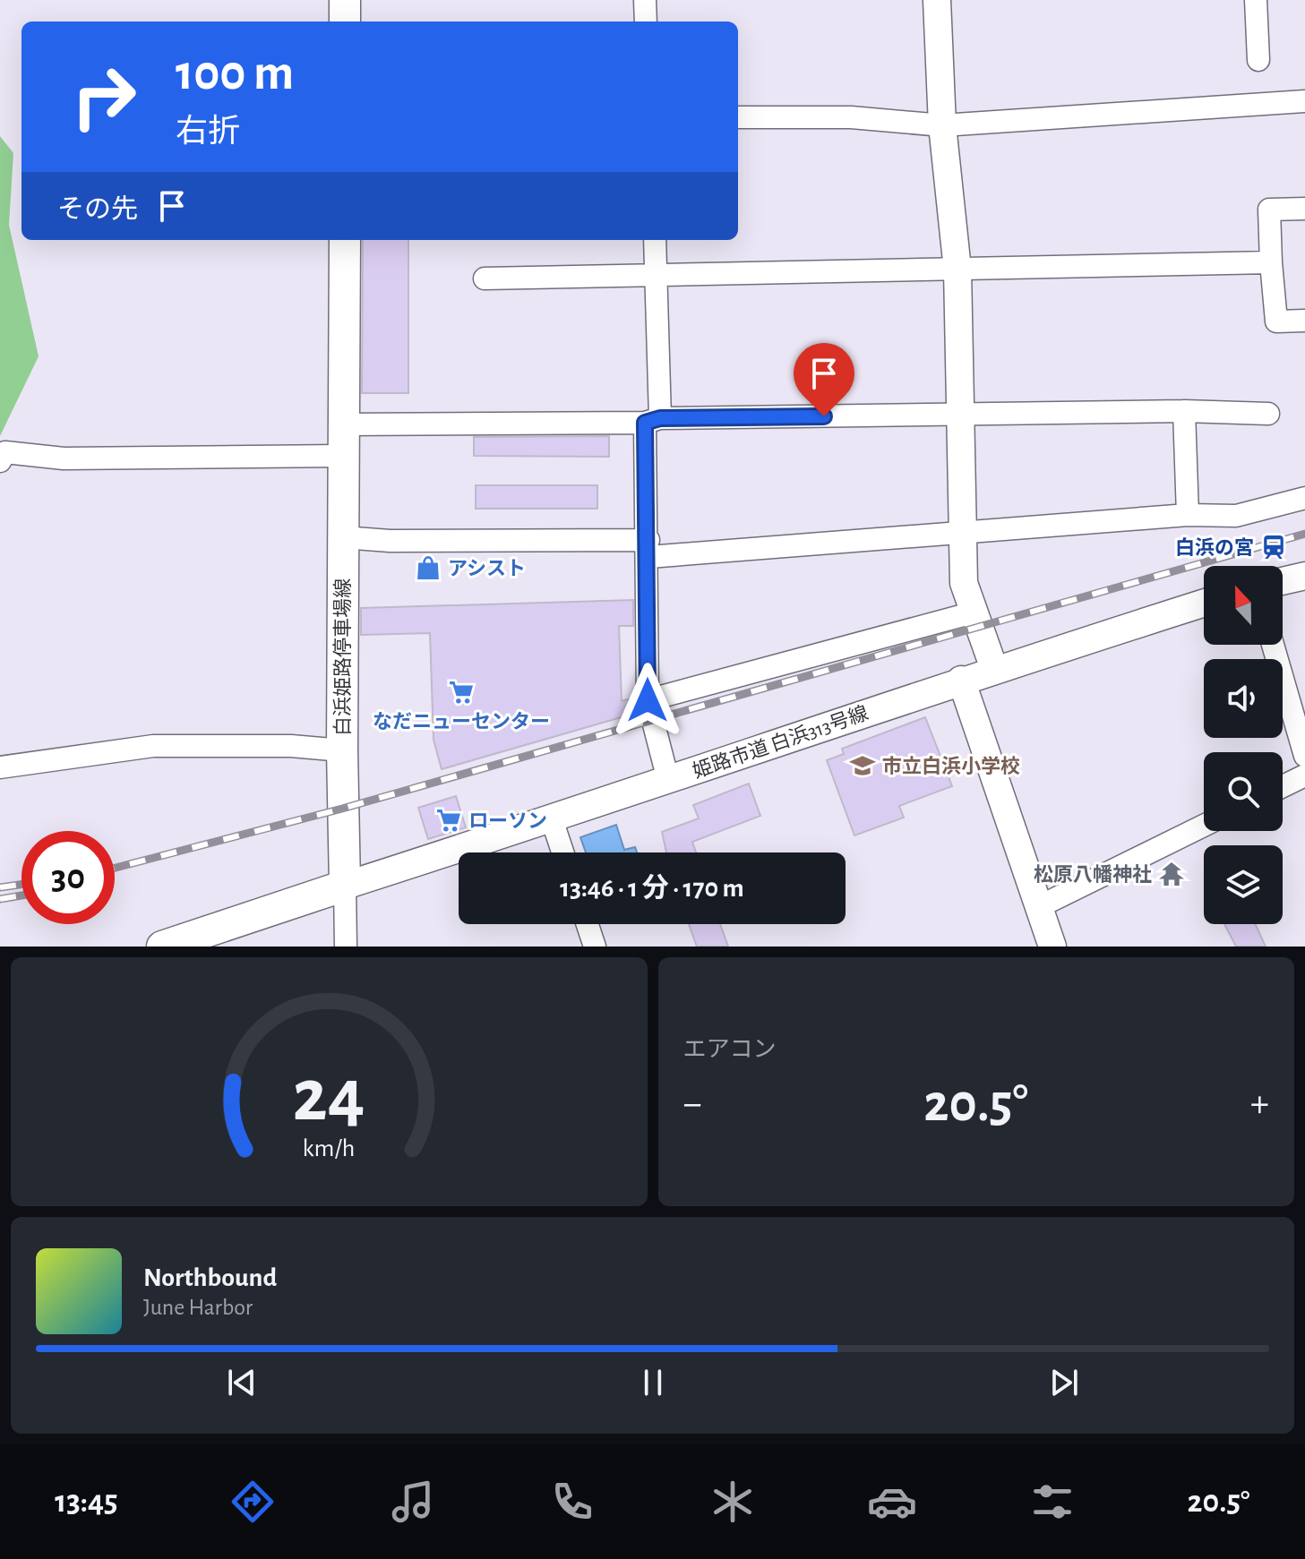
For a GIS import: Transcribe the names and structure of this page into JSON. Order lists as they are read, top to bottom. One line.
{"streets":{"main road":["白浜姫路停車場線"],"street":["姫路市道 白浜313号線"]},"crossings":[["白浜姫路停車場線","姫路市道 白浜313号線"]],"places":{"station":["白浜の宮"],"shop":["アシスト"],"supermarket":["なだニューセンター","ローソン"],"school or university":["市立白浜小学校"],"temple":["松原八幡神社"]},"north":"top","page":{"turn":["100 m","右折"],"then":"その先","limit":"30","trip":"13:46 · 1 分 · 170 m","tile":"エアコン","heat":["−","20.5°","+"],"song":["Northbound","June Harbor"],"tabs":["13:45","20.5°"],"gauge":["24","km/h"]}}
